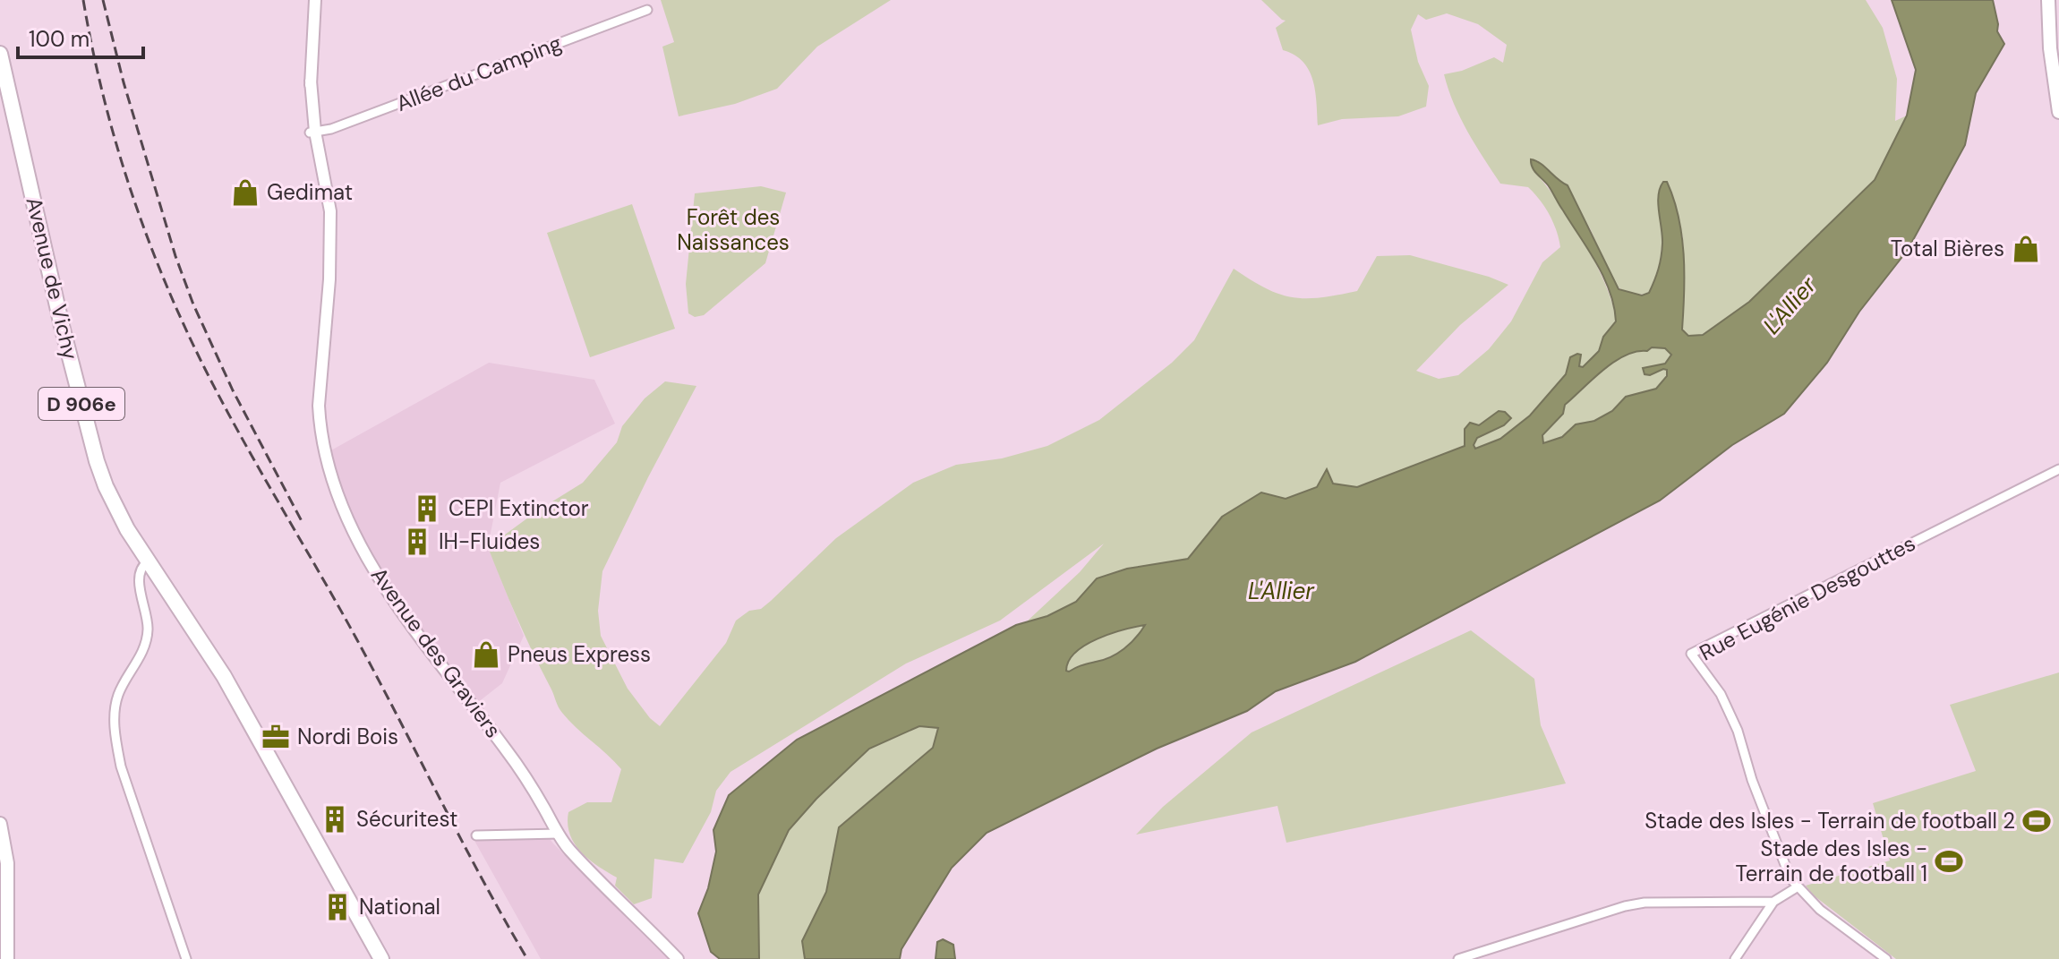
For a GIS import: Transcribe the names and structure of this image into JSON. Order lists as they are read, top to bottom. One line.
{"streets":{"main road":["Avenue de Vichy","D 906e"],"street":["Allée du Camping","Rue Eugénie Desgouttes","Avenue des Graviers"]},"crossings":[["Allée du Camping","Avenue des Graviers"]],"water":["L'Allier"],"parks":["Forêt des Naissances"],"places":{"shop":["Gedimat","Total Bières","Pneus Express"],"building":["CEPI Extinctor","IH-Fluides","Sécuritest","National"],"office":["Nordi Bois"],"sports":["Stade des Isles - Terrain de football 2","Stade des Isles - Terrain de football 1"]},"scale_bar":"100 m"}
